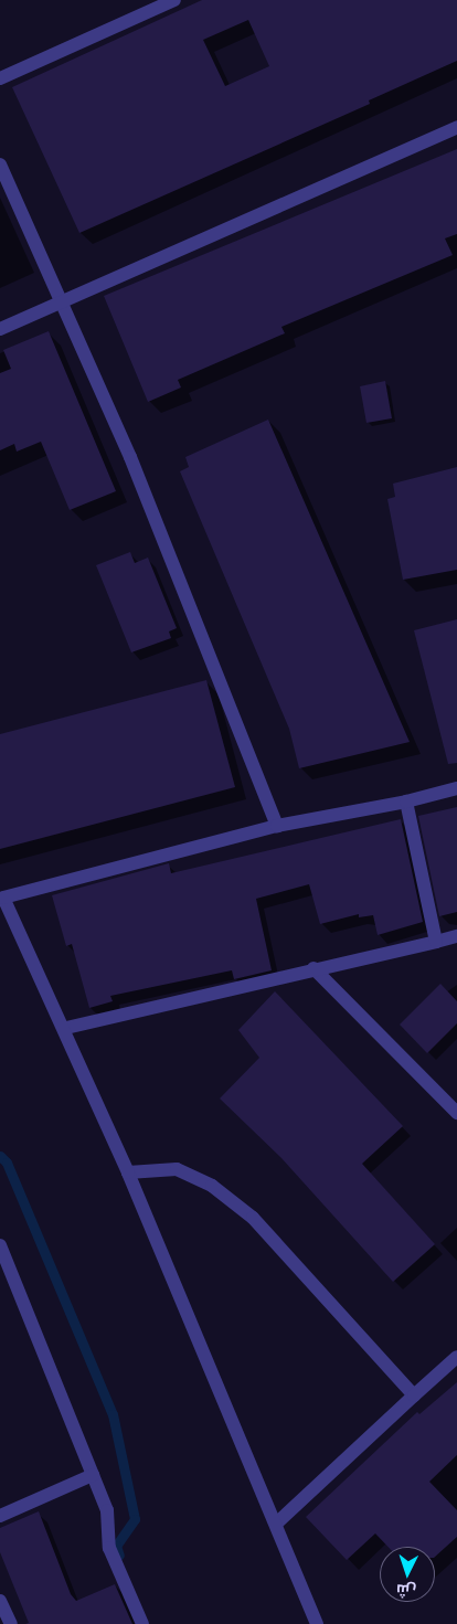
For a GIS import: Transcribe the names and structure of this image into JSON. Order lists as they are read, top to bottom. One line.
{"north":"bottom"}
